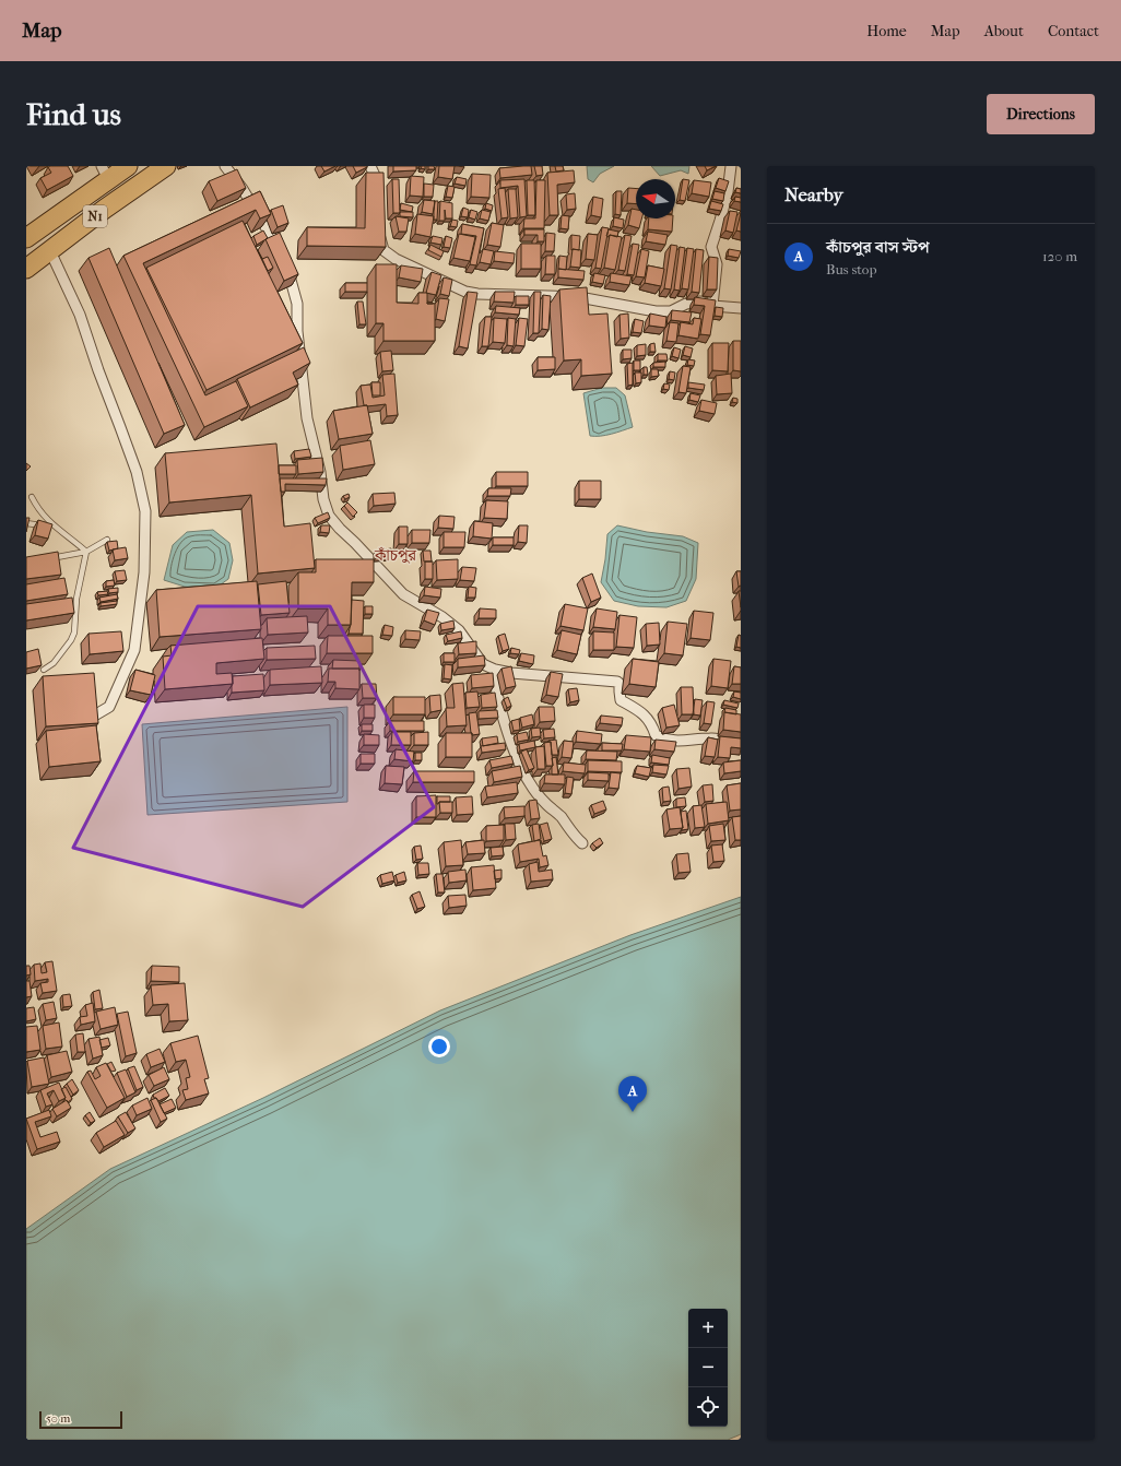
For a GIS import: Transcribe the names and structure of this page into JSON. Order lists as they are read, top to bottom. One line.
{"streets":{"highway":["N1"]},"districts":["কাঁচপুর"],"scale_bar":"50 m","north":"left","page":{"header":"Map","nav":["Home","Map","About","Contact"],"buttons":"Directions","title":"Find us","heading":"Nearby","list":[{"mark":"A","name":"কাঁচপুর বাস স্টপ","note":"Bus stop","value":"120 m"}],"pins":"A","map_buttons":["+","−"],"scale":"50 m"}}
